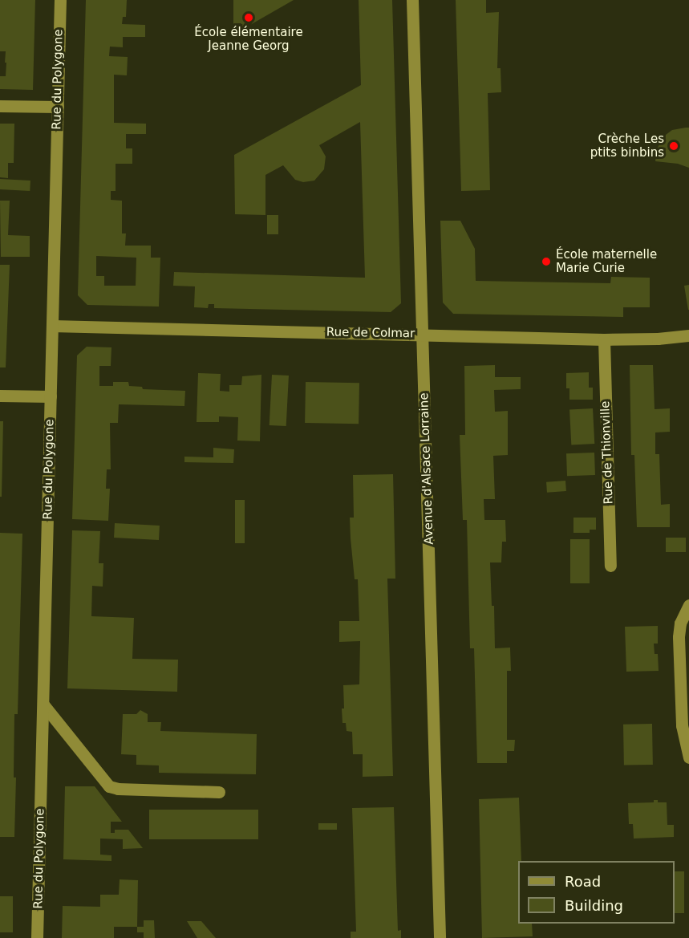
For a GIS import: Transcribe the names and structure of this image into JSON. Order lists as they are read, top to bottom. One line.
{"streets":{"street":["Rue du Polygone","Rue de Colmar","Rue de Thionville","Avenue d'Alsace Lorraine"]},"crossings":[["Rue du Polygone","Rue de Colmar"],["Rue de Colmar","Rue de Thionville"],["Rue de Colmar","Avenue d'Alsace Lorraine"]],"places":["École élémentaire Jeanne Georg","Crèche Les ptits binbins","École maternelle Marie Curie"],"legend":["Road","Building"]}
